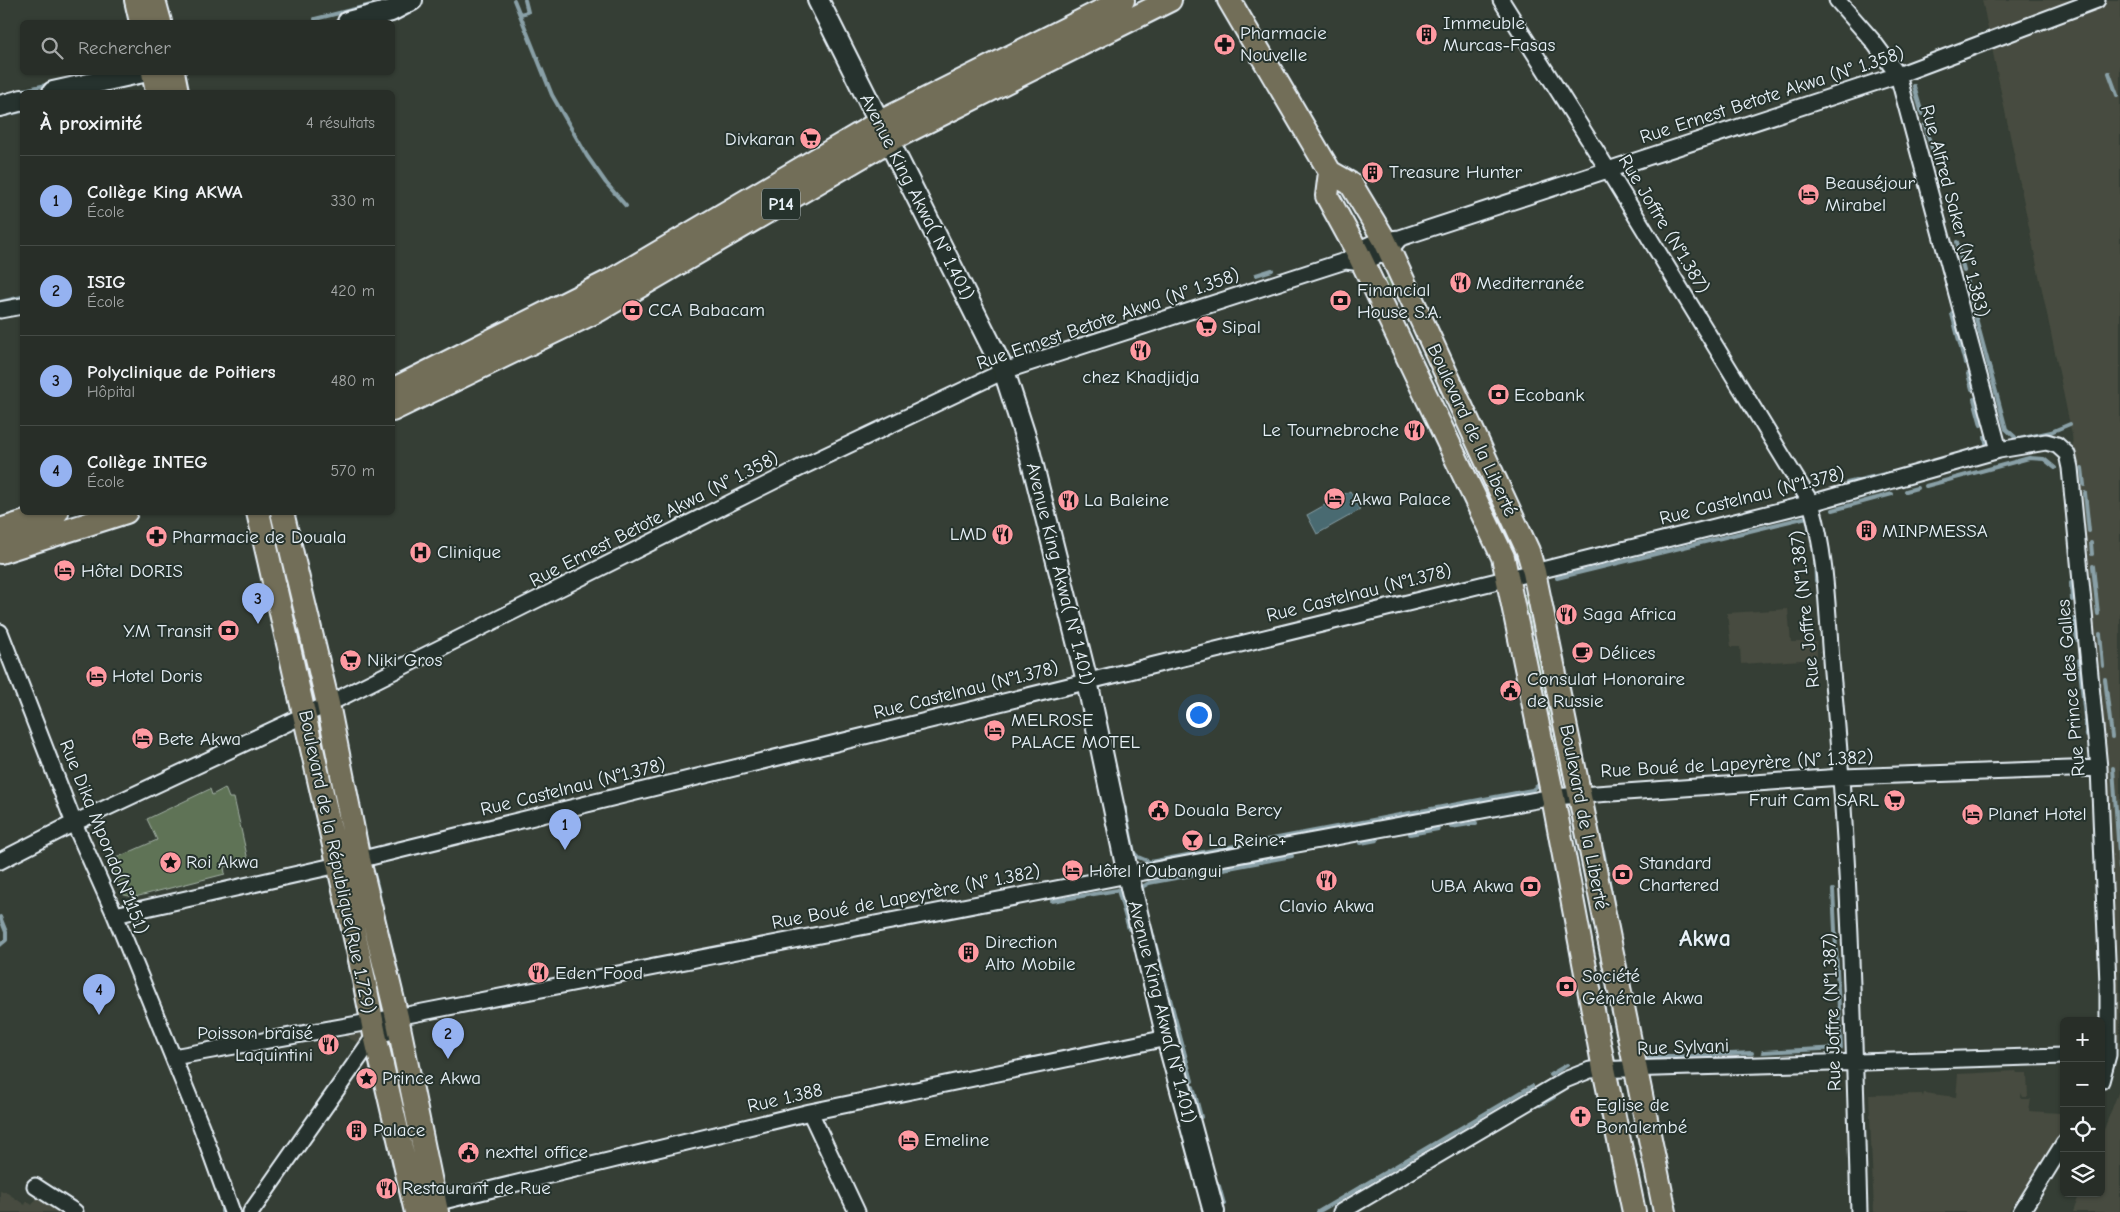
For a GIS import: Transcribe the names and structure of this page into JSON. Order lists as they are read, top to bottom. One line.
{"streets":{"main road":["P14","Boulevard de la Liberté","Boulevard de la République(Rue 1.729)"],"street":["Rue Ernest Betote Akwa (N° 1.358)","Avenue King Akwa( N° 1.401)","Rue Alfred Saker (N° 1.383)","Rue Joffre (N°1.387)","Rue Castelnau (N°1.378)","Rue Prince des Galles","Rue Boué de Lapeyrère (N° 1.382)","Rue Dika Mpondo(N°1151)","Rue Sylvani","Rue 1.388"]},"crossings":[["Rue Ernest Betote Akwa (N° 1.358)","Avenue King Akwa( N° 1.401)"],["Rue Ernest Betote Akwa (N° 1.358)","Rue Alfred Saker (N° 1.383)"],["Rue Ernest Betote Akwa (N° 1.358)","Rue Joffre (N°1.387)"],["Rue Ernest Betote Akwa (N° 1.358)","Boulevard de la Liberté"],["Rue Ernest Betote Akwa (N° 1.358)","Rue Dika Mpondo(N°1151)"],["Rue Ernest Betote Akwa (N° 1.358)","Boulevard de la République(Rue 1.729)"],["Avenue King Akwa( N° 1.401)","P14"],["Avenue King Akwa( N° 1.401)","Rue Castelnau (N°1.378)"],["Avenue King Akwa( N° 1.401)","Rue Boué de Lapeyrère (N° 1.382)"],["Avenue King Akwa( N° 1.401)","Rue 1.388"],["Rue Alfred Saker (N° 1.383)","Rue Castelnau (N°1.378)"],["Rue Alfred Saker (N° 1.383)","Rue Prince des Galles"],["Rue Joffre (N°1.387)","Rue Castelnau (N°1.378)"],["Rue Joffre (N°1.387)","Rue Boué de Lapeyrère (N° 1.382)"],["Rue Joffre (N°1.387)","Rue Sylvani"],["Boulevard de la Liberté","Rue Castelnau (N°1.378)"],["Boulevard de la Liberté","Rue Boué de Lapeyrère (N° 1.382)"],["Boulevard de la Liberté","Rue Sylvani"],["Rue Castelnau (N°1.378)","Rue Prince des Galles"],["Rue Castelnau (N°1.378)","Rue Dika Mpondo(N°1151)"],["Rue Castelnau (N°1.378)","Boulevard de la République(Rue 1.729)"],["Rue Prince des Galles","Rue Boué de Lapeyrère (N° 1.382)"],["Rue Boué de Lapeyrère (N° 1.382)","Boulevard de la République(Rue 1.729)"],["Boulevard de la République(Rue 1.729)","Rue 1.388"]],"districts":["Akwa"],"places":{"building":["Immeuble Murcas-Fasas","Treasure Hunter","MINPMESSA","Direction Alto Mobile","Palace"],"pharmacy":["Pharmacie Nouvelle","Pharmacie de Douala"],"supermarket":["Divkaran","Sipal","Niki Gros","Fruit Cam SARL"],"hotel":["Beauséjour Mirabel","Akwa Palace","Hôtel DORIS","Hotel Doris","MELROSE PALACE MOTEL","Bete Akwa","Planet Hotel","Hôtel l’Oubangui","Emeline"],"restaurant":["Mediterranée","chez Khadjidja","Le Tournebroche","La Baleine","LMD","Saga Africa","Clavio Akwa","Eden Food","Poisson braisé Laquintini","Restaurant de Rue"],"bank":["Financial House S.A.","CCA Babacam","Ecobank","Y.M Transit","Standard Chartered","UBA Akwa","Société Générale Akwa"],"hospital":["Clinique"],"cafe":["Délices"],"public building":["Consulat Honoraire de Russie","Douala Bercy","nexttel office"],"bar":["La Reine+"],"place":["Roi Akwa","Prince Akwa"],"church":["Eglise de Bonalembé"]},"page":{"search":"Rechercher","heading":["À proximité","4 résultats"],"list":[{"mark":"1","name":"Collège King AKWA","note":"École","value":"330 m"},{"mark":"2","name":"ISIG","note":"École","value":"420 m"},{"mark":"3","name":"Polyclinique de Poitiers","note":"Hôpital","value":"480 m"},{"mark":"4","name":"Collège INTEG","note":"École","value":"570 m"}],"pins":["3","1","4","2"],"map_buttons":["+","−"]}}
